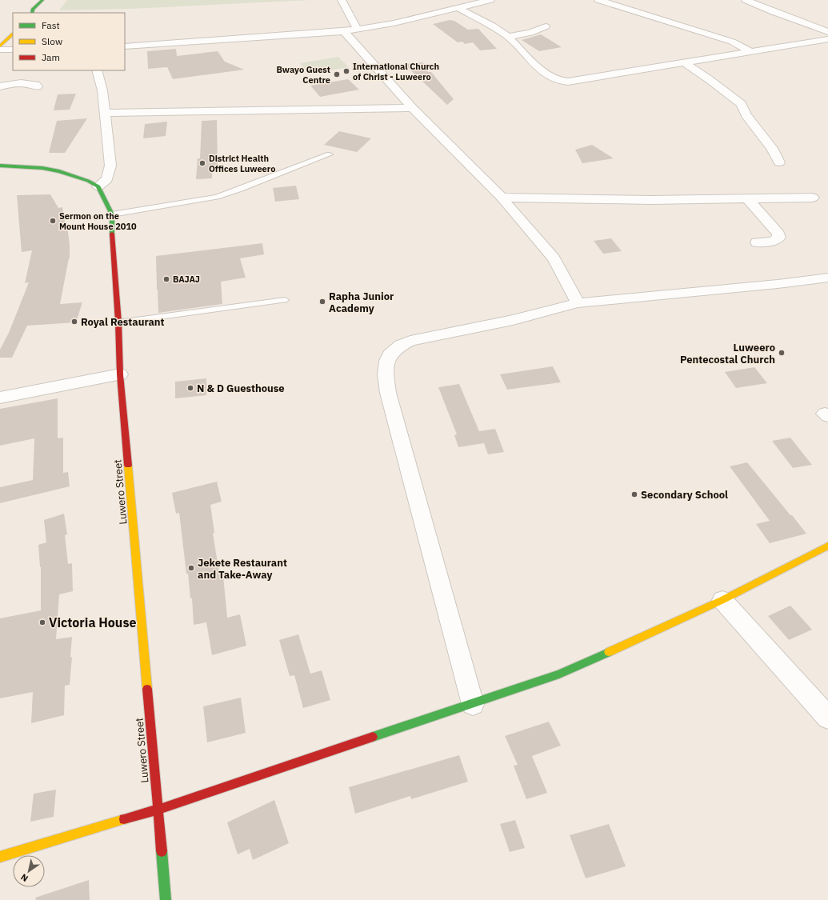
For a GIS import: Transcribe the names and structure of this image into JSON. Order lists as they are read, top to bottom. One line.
{"streets":{"main road":["Luwero Street"]},"places":["International Church of Christ - Luweero","Bwayo Guest Centre","District Health Offices Luweero","Sermon on the Mount House 2010","BAJAJ","Rapha Junior Academy","Royal Restaurant","Luweero Pentecostal Church","N & D Guesthouse","Secondary School","Jekete Restaurant and Take-Away","Victoria House"],"legend":["Fast","Slow","Jam"],"north":"bottom left"}
